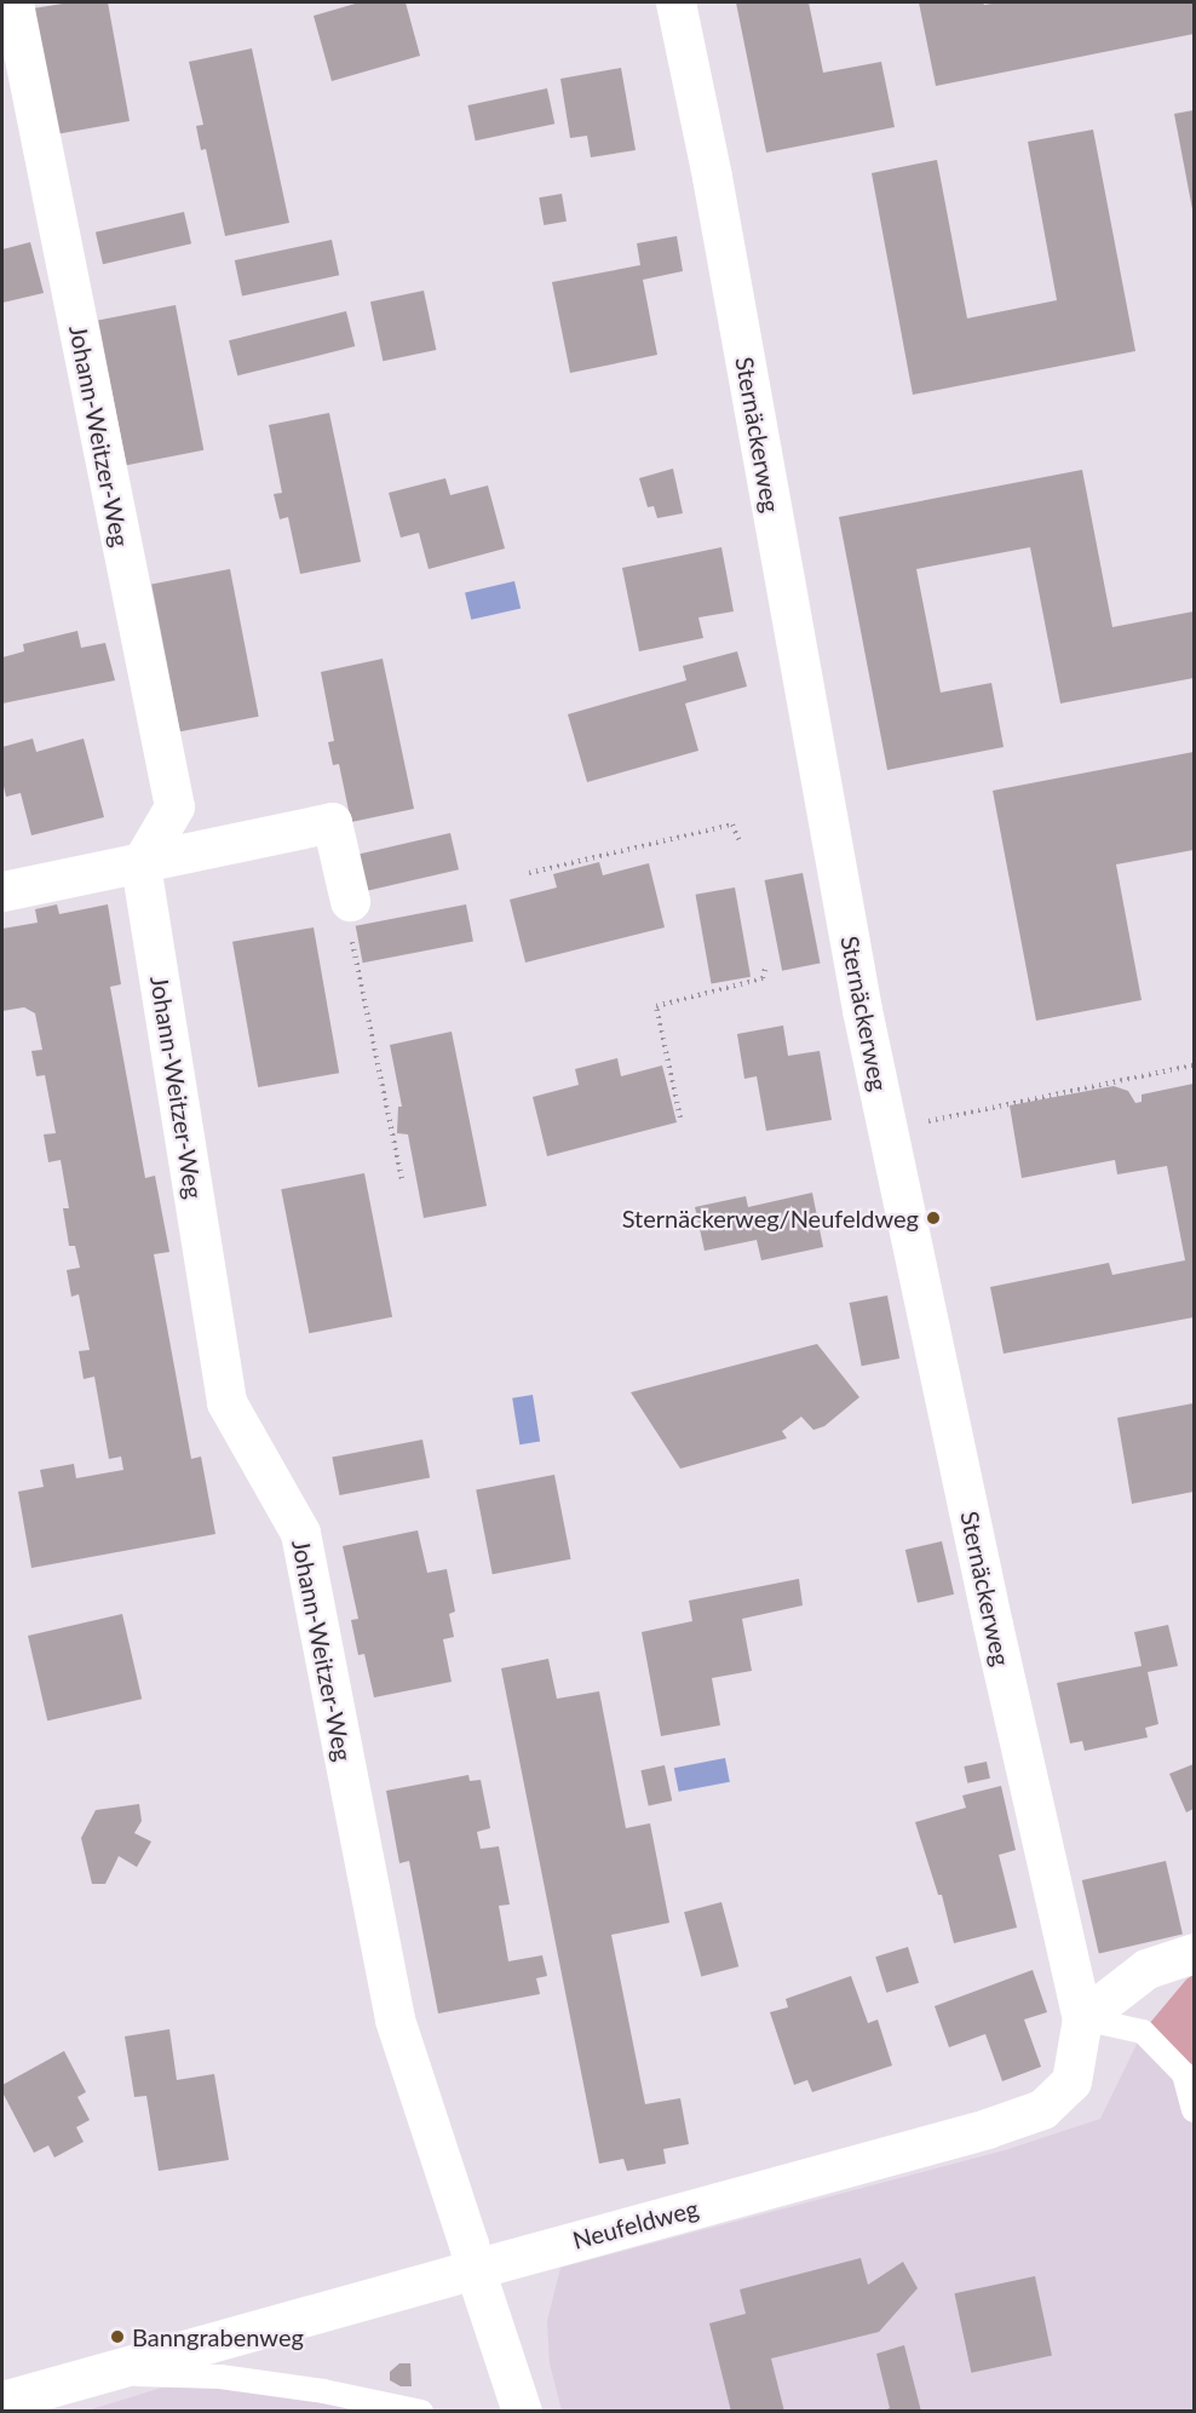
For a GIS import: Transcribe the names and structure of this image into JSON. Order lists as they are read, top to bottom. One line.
{"streets":{"street":["Sternäckerweg","Johann-Weitzer-Weg","Neufeldweg"]},"crossings":[["Sternäckerweg","Neufeldweg"],["Johann-Weitzer-Weg","Neufeldweg"]],"places":["Sternäckerweg/Neufeldweg","Banngrabenweg"]}
